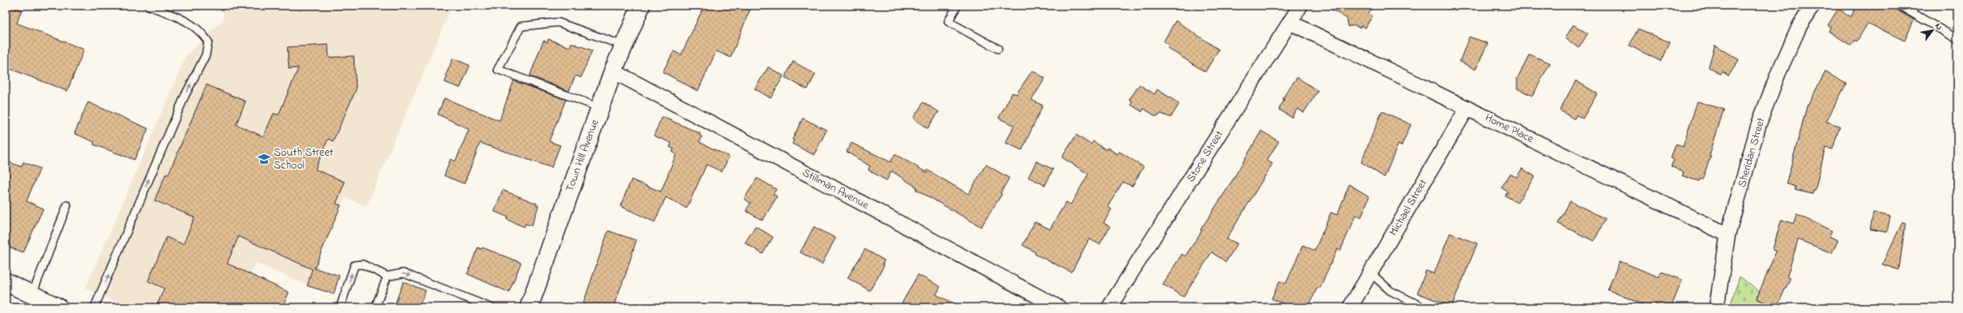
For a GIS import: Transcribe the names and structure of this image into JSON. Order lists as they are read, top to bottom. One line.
{"streets":{"street":["Home Place","Sheridan Street","Town Hill Avenue","Stone Street","Stillman Avenue","Michael Street"]},"crossings":[["Home Place","Sheridan Street"],["Home Place","Stone Street"],["Home Place","Michael Street"],["Town Hill Avenue","Stillman Avenue"]],"places":{"school or university":["South Street School"]},"north":"top right"}
